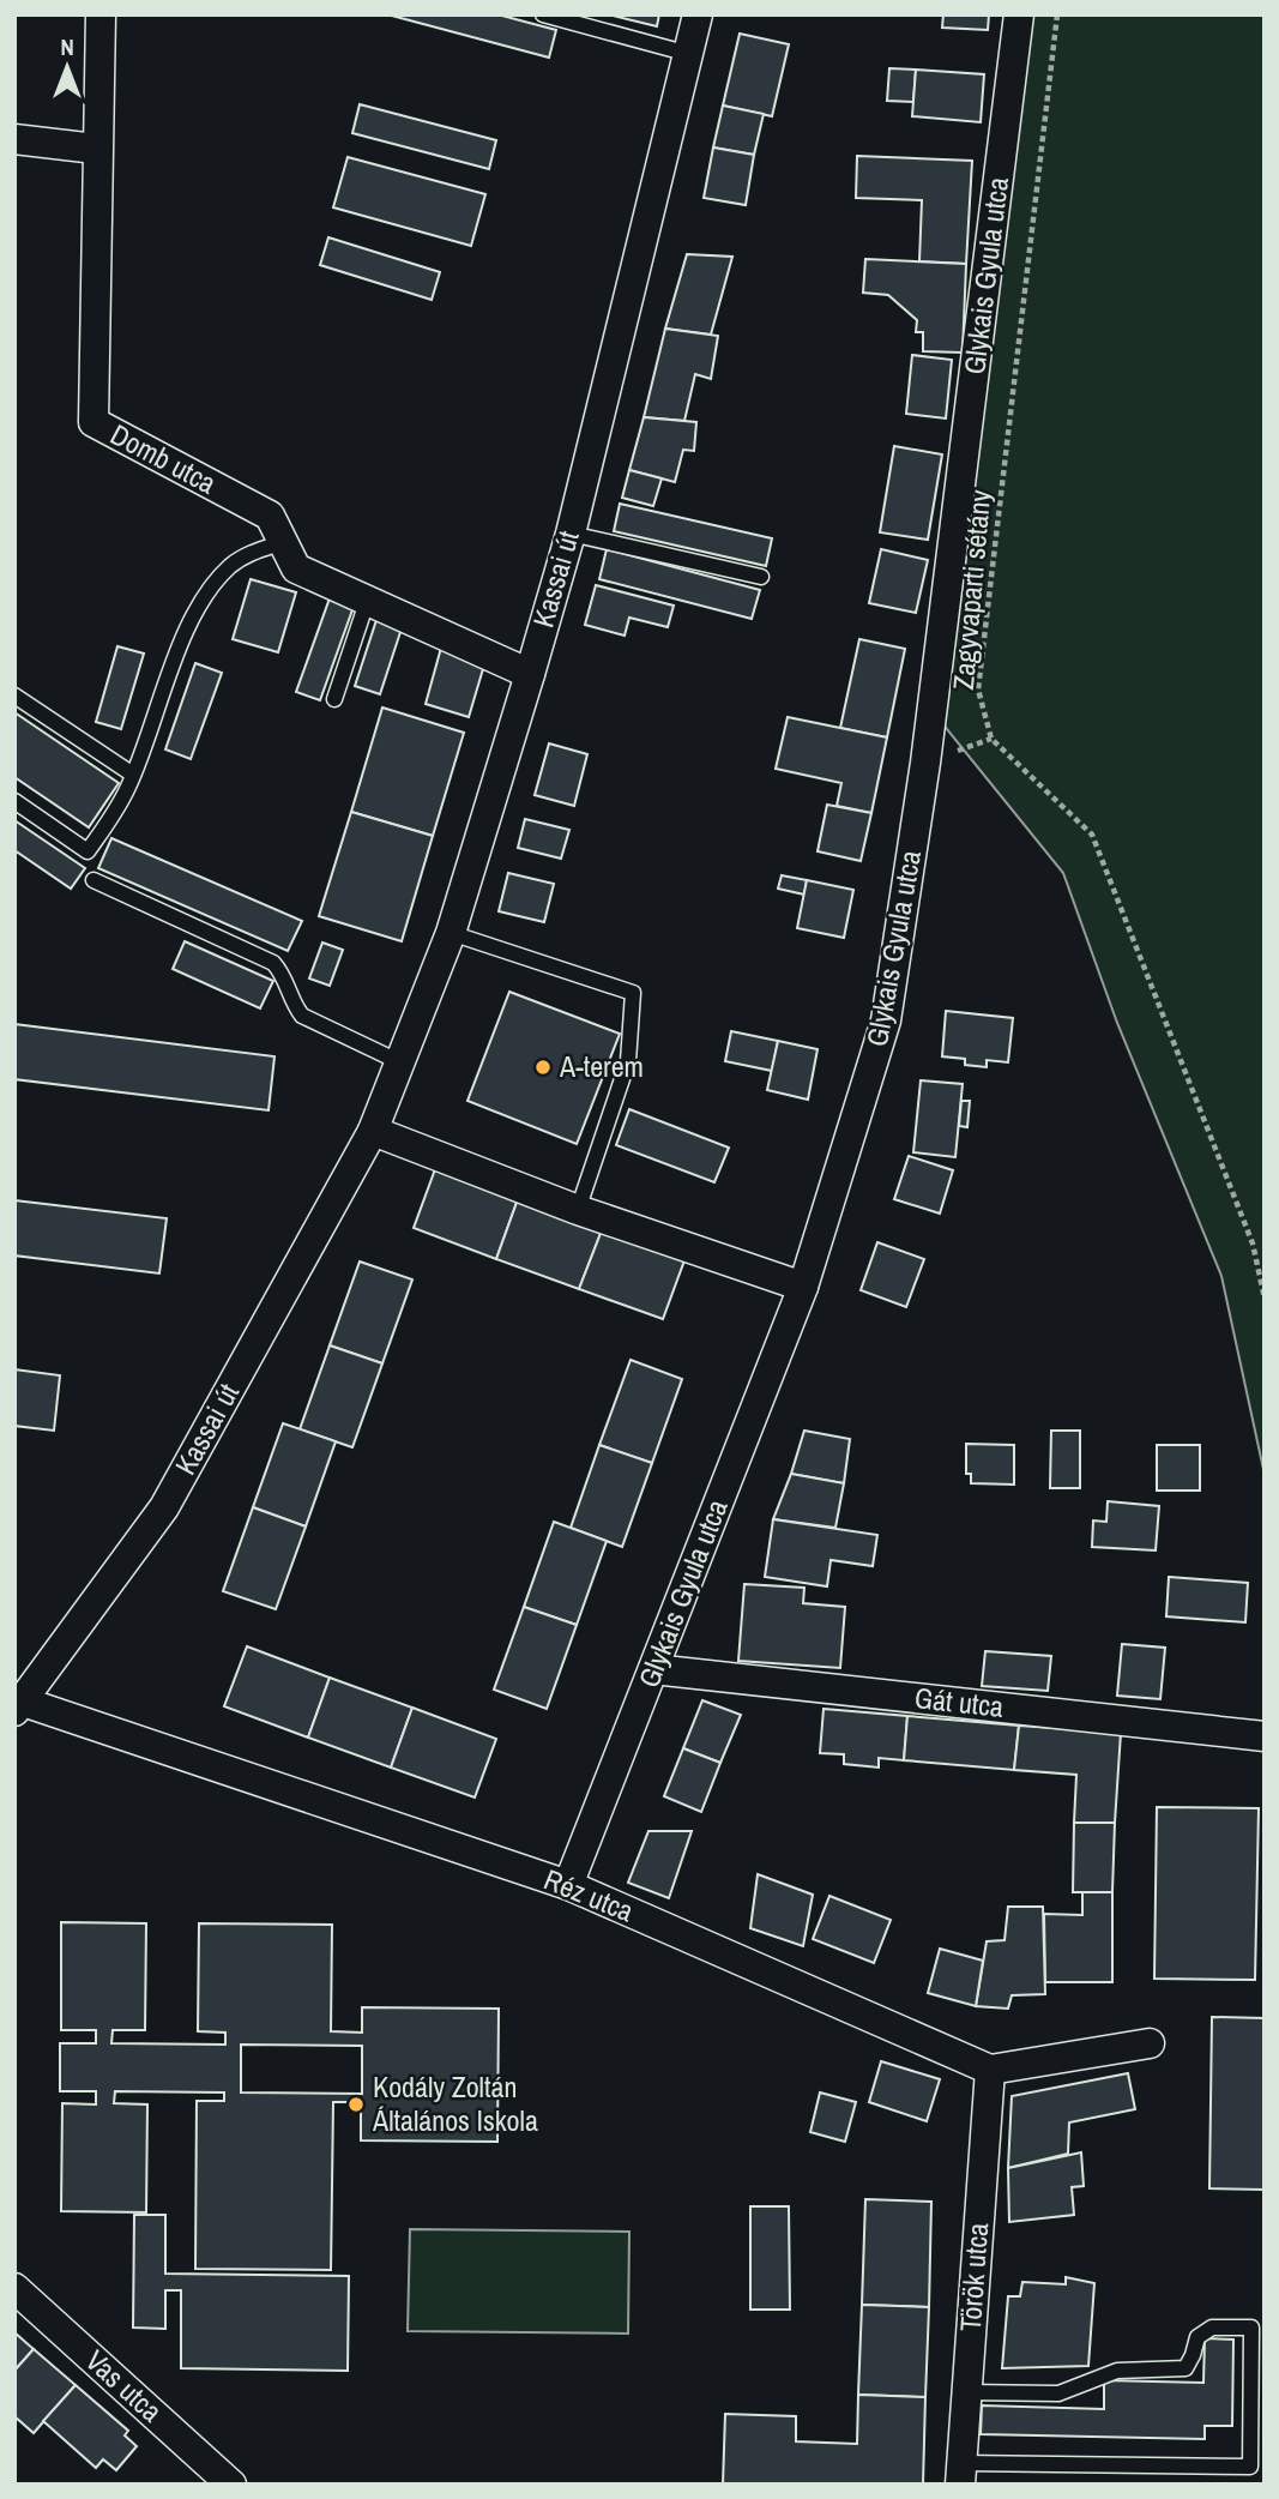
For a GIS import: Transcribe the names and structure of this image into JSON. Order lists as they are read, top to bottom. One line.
{"streets":{"street":["Glykais Gyula utca","Domb utca","Kassai út","Gát utca","Réz utca","Török utca","Vas utca"],"path":["Zagyvaparti sétány"]},"crossings":[["Glykais Gyula utca","Gát utca"],["Glykais Gyula utca","Réz utca"],["Domb utca","Kassai út"],["Kassai út","Réz utca"],["Réz utca","Török utca"]],"places":["A-terem","Kodály Zoltán Általános Iskola"],"north":"top"}
